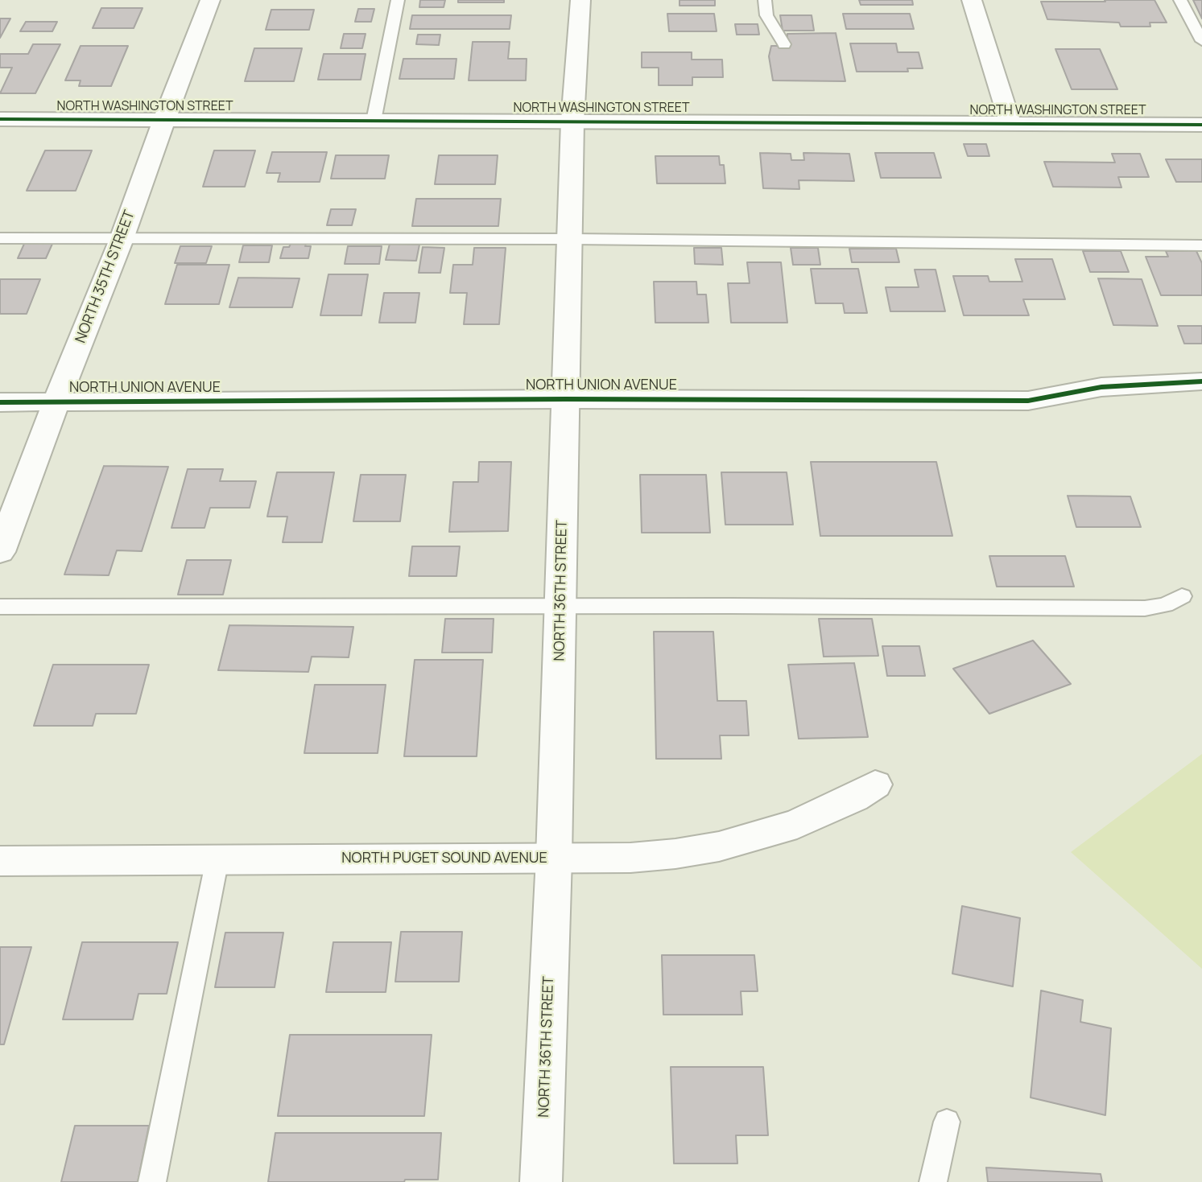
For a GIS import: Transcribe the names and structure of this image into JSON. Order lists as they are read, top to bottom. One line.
{"streets":{"street":["NORTH WASHINGTON STREET","NORTH 35TH STREET","NORTH UNION AVENUE","NORTH 36TH STREET","NORTH PUGET SOUND AVENUE"]},"crossings":[["NORTH WASHINGTON STREET","NORTH 35TH STREET"],["NORTH WASHINGTON STREET","NORTH 36TH STREET"],["NORTH 35TH STREET","NORTH UNION AVENUE"],["NORTH UNION AVENUE","NORTH 36TH STREET"],["NORTH 36TH STREET","NORTH PUGET SOUND AVENUE"]]}
